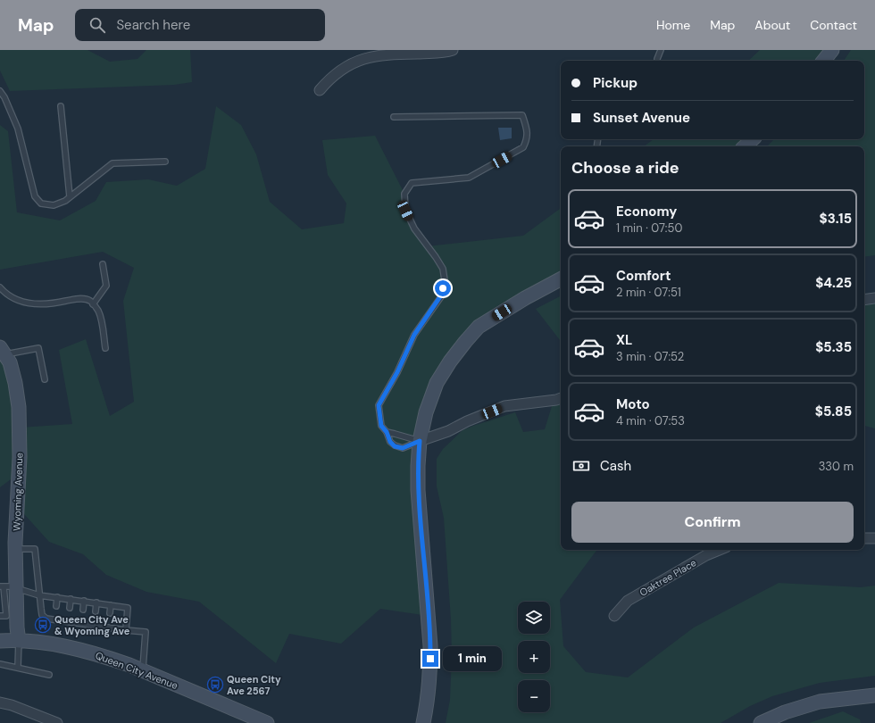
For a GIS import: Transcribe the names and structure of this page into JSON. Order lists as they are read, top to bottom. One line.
{"streets":{"street":["Wyoming Avenue","Oaktree Place","Queen City Avenue"]},"crossings":[["Wyoming Avenue","Queen City Avenue"]],"places":{"bus stop":["Queen City Ave & Wyoming Ave","Queen City Ave 2567"]},"page":{"header":"Map","search":"Search here","nav":["Home","Map","About","Contact"],"banner":["Pickup","Sunset Avenue"],"heading":"Choose a ride","list":[{"name":"Economy","note":"1 min · 07:50","value":"$3.15"},{"name":"Comfort","note":"2 min · 07:51","value":"$4.25"},{"name":"XL","note":"3 min · 07:52","value":"$5.35"},{"name":"Moto","note":"4 min · 07:53","value":"$5.85"}],"pay":["Cash","330 m"],"buttons":"Confirm","map_buttons":["+","−"],"bubble":"1 min"}}
